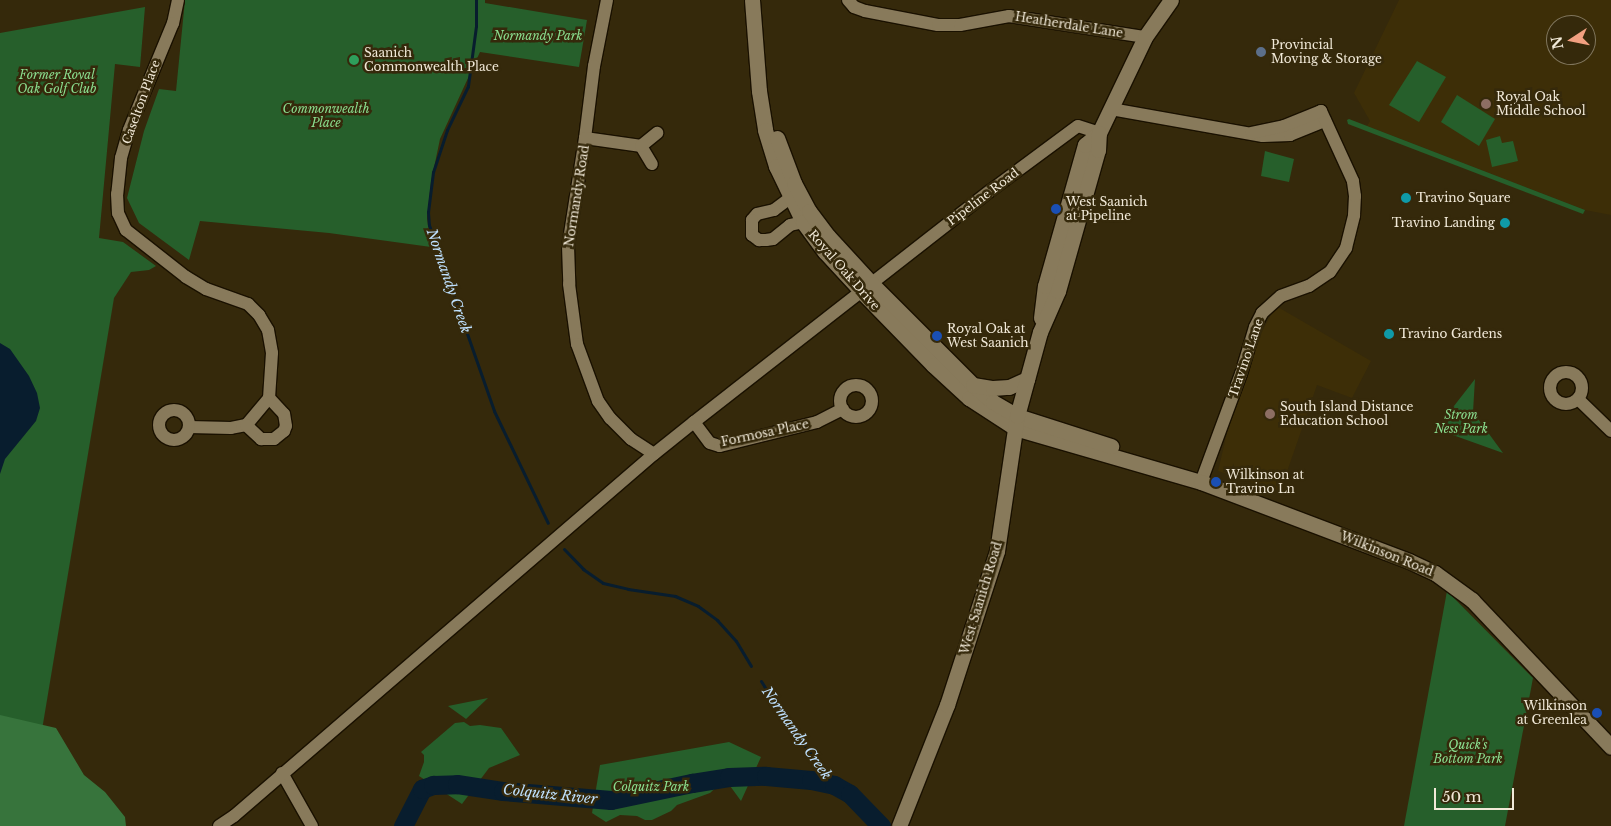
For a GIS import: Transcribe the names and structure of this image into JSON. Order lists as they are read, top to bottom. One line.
{"streets":{"main road":["Royal Oak Drive","Wilkinson Road","West Saanich Road"],"street":["Heatherdale Lane","Caselton Place","Normandy Road","Pipeline Road","Travino Lane","Formosa Place"]},"crossings":[["Heatherdale Lane","West Saanich Road"],["Pipeline Road","Royal Oak Drive"],["Pipeline Road","West Saanich Road"],["Royal Oak Drive","Wilkinson Road"],["Royal Oak Drive","West Saanich Road"],["Travino Lane","Wilkinson Road"],["Travino Lane","West Saanich Road"],["Wilkinson Road","West Saanich Road"]],"water":["Normandy Creek","Colquitz River"],"parks":["Normandy Park","Former Royal Oak Golf Club","Commonwealth Place","Strom Ness Park","Quick's Bottom Park","Colquitz Park"],"places":["Provincial Moving & Storage","Saanich Commonwealth Place","Royal Oak Middle School","Travino Square","West Saanich at Pipeline","Travino Landing","Travino Gardens","Royal Oak at West Saanich","South Island Distance Education School","Wilkinson at Travino Ln","Wilkinson at Greenlea"],"scale_bar":"50 m","north":"left"}
